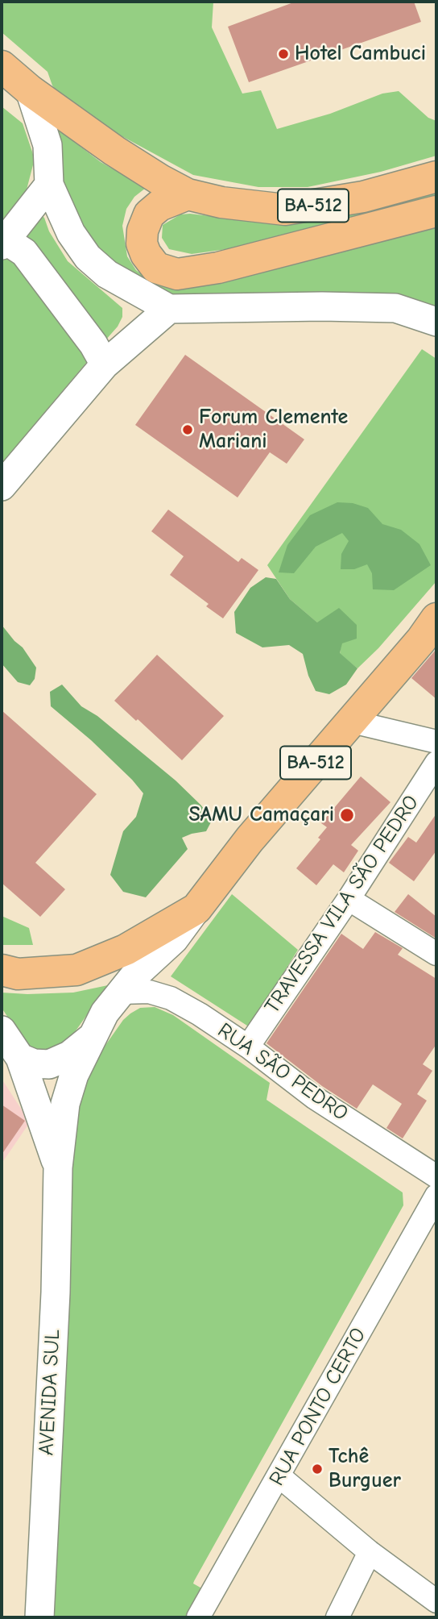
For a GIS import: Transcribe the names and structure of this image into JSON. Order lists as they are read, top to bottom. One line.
{"streets":{"main road":["BA-512"],"street":["TRAVESSA VILA SÃO PEDRO","RUA SÃO PEDRO","AVENIDA SUL","RUA PONTO CERTO"]},"crossings":[["BA-512","AVENIDA SUL"],["TRAVESSA VILA SÃO PEDRO","RUA SÃO PEDRO"],["RUA SÃO PEDRO","AVENIDA SUL"]],"places":["Hotel Cambuci","Forum Clemente Mariani","SAMU Camaçari","Tchê Burguer"]}
